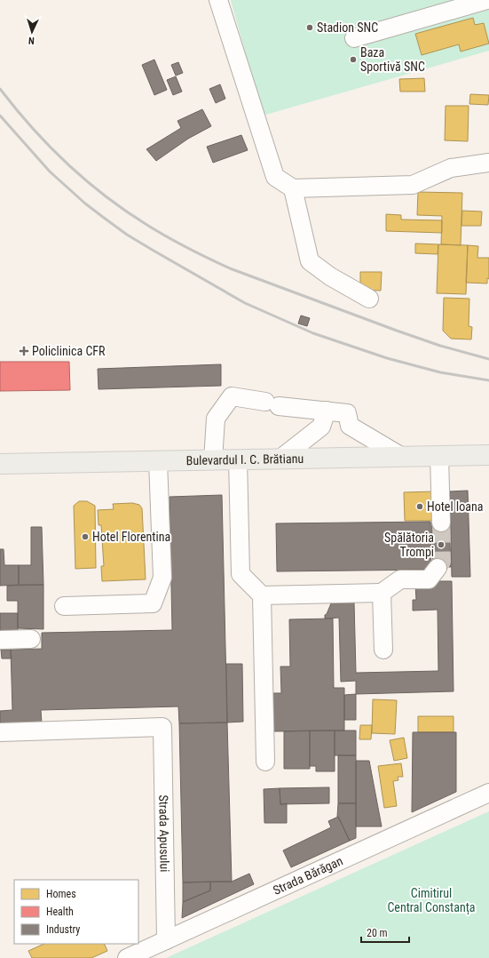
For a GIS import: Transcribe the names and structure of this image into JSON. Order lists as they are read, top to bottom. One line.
{"streets":{"main road":["Bulevardul I. C. Brătianu"],"street":["Strada Apusului","Strada Bărăgan"]},"crossings":[["Strada Apusului","Strada Bărăgan"]],"parks":["Cimitirul Central Constanța"],"places":{"other":["Stadion SNC","Baza Sportivă SNC","Hotel Ioana","Hotel Florentina","Spălătoria Trompi"],"health":["Policlinica CFR"]},"legend":["Homes","Health","Industry"],"scale_bar":"20 m","north":"bottom"}
